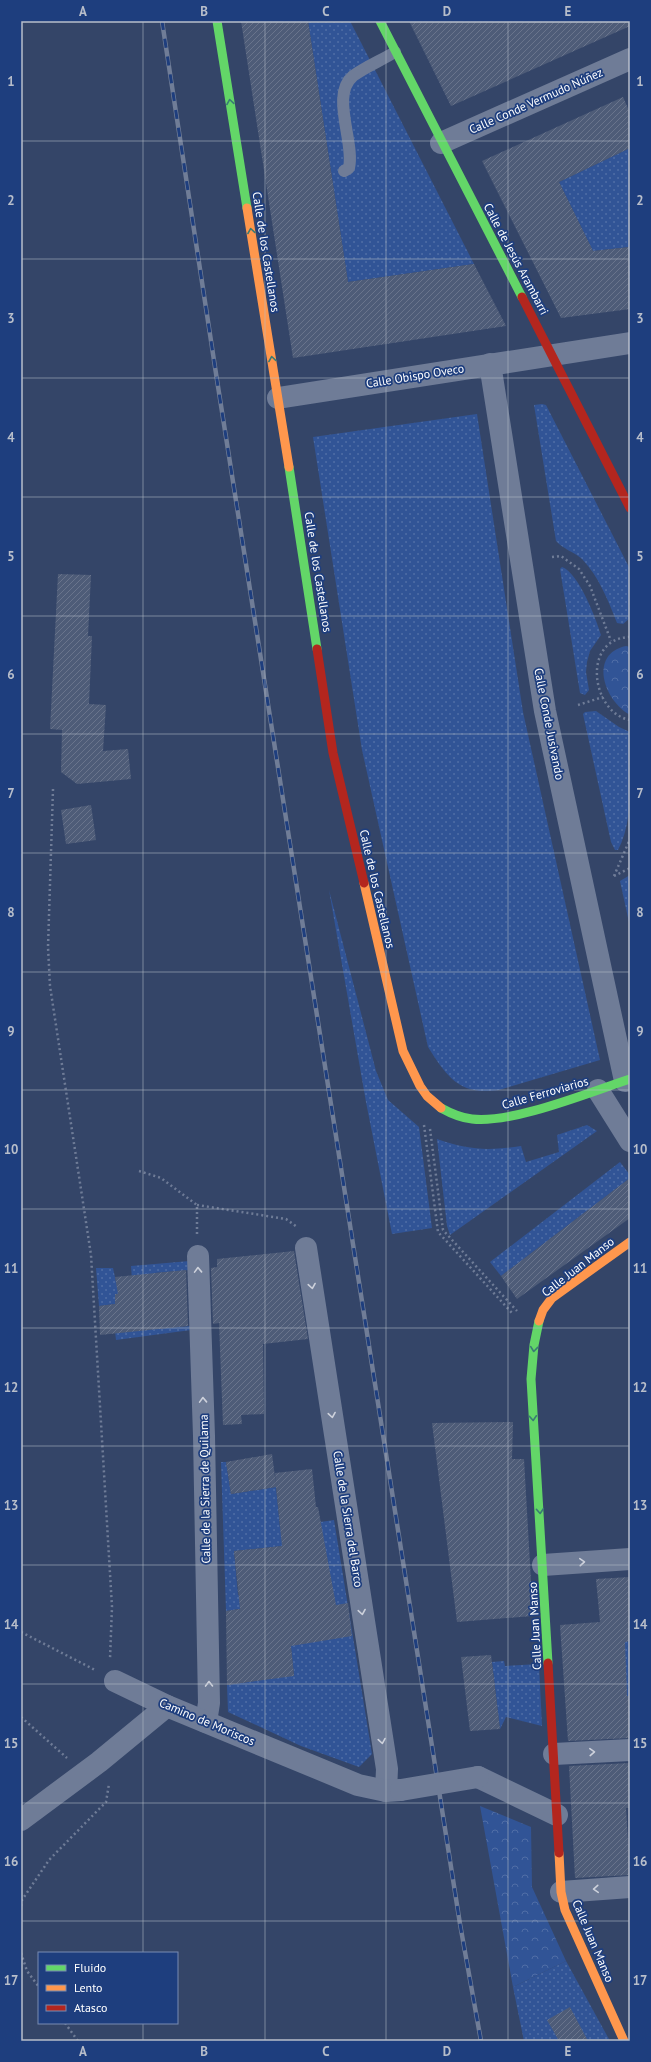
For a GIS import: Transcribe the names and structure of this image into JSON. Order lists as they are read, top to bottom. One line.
{"streets":{"street":["Calle Conde Vermudo Núñez","Calle de los Castellanos","Calle de Jesús Arambarri","Calle Obispo Oveco","Calle Conde Jusivando","Calle Ferroviarios","Calle Juan Manso","Calle de la Sierra de Quilama","Calle de la Sierra del Barco","Camino de Moriscos"]},"crossings":[["Calle Conde Vermudo Núñez","Calle de Jesús Arambarri"],["Calle de los Castellanos","Calle Obispo Oveco"],["Calle de los Castellanos","Calle Ferroviarios"],["Calle de Jesús Arambarri","Calle Obispo Oveco"],["Calle Obispo Oveco","Calle Conde Jusivando"],["Calle Conde Jusivando","Calle Ferroviarios"],["Calle de la Sierra de Quilama","Camino de Moriscos"],["Calle de la Sierra del Barco","Camino de Moriscos"]],"one_way":["Calle Juan Manso","Calle de la Sierra de Quilama","Calle de la Sierra del Barco"],"legend":["Fluido","Lento","Atasco"],"grid":{"columns":["A","B","C","D","E"],"rows":["1","2","3","4","5","6","7","8","9","10","11","12","13","14","15","16","17"]}}
